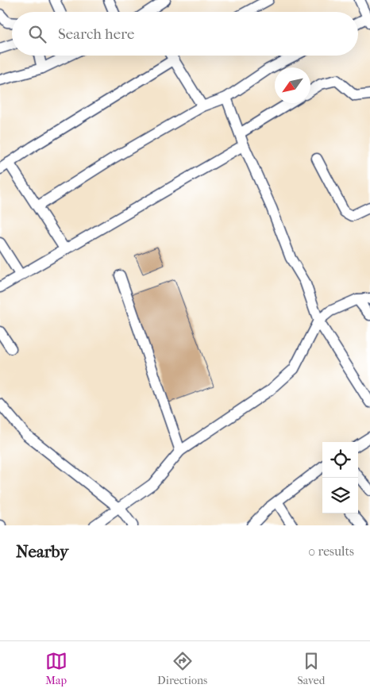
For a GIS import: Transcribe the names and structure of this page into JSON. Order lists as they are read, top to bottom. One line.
{"north":"bottom left","page":{"search":"Search here","heading":["Nearby","0 results"],"nav":["Map","Directions","Saved"]}}
